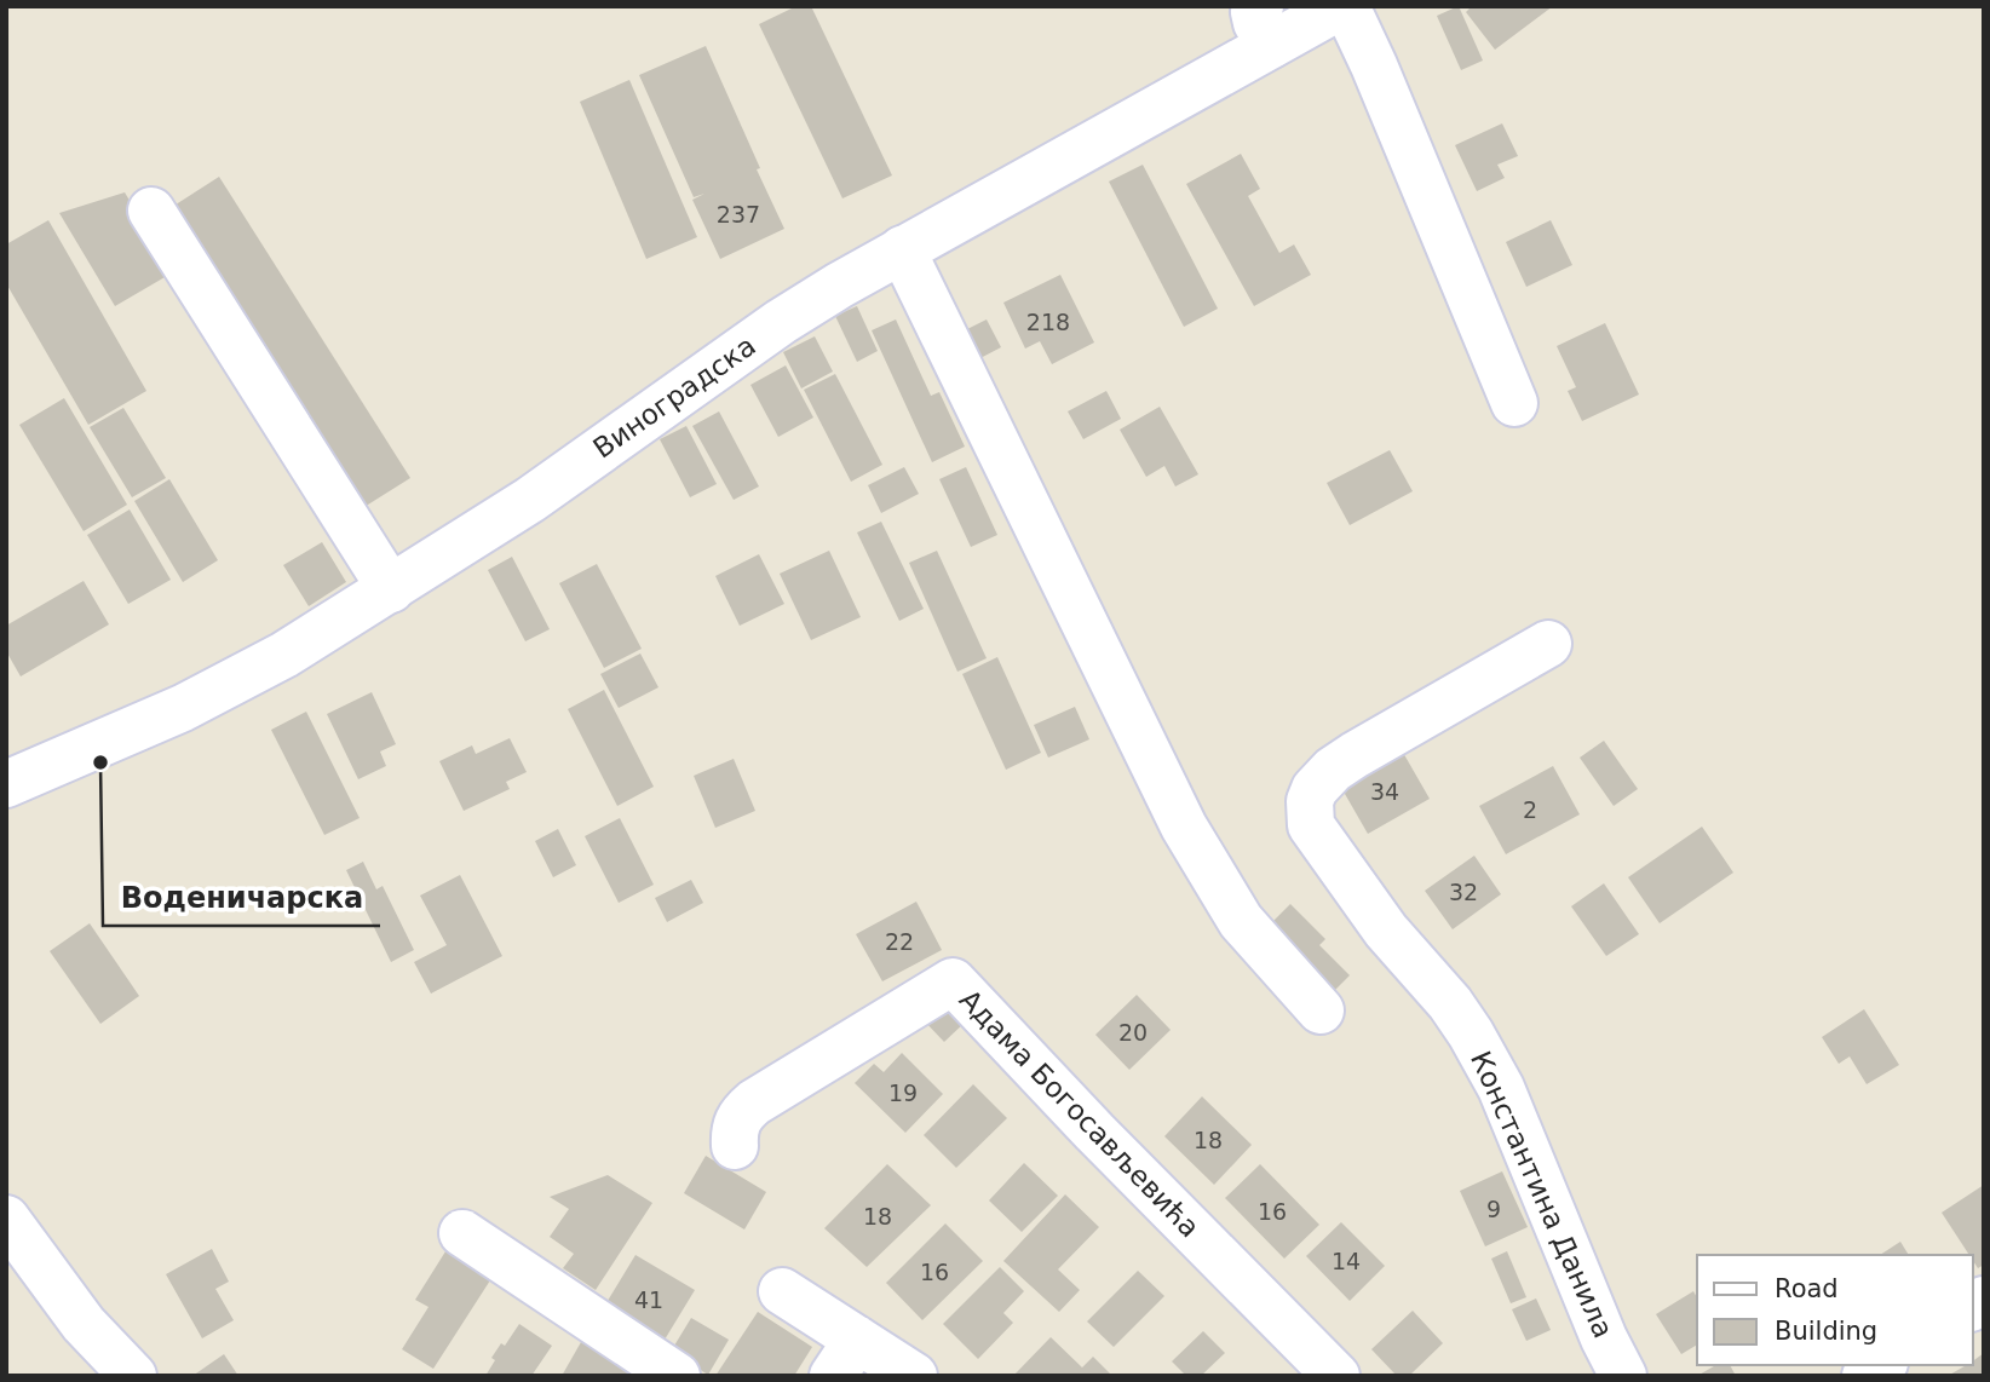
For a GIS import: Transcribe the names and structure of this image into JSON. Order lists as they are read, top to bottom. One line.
{"streets":{"street":["Виноградска","Адама Богосављевића","Константина Данила"]},"places":["Воденичарска"],"house_numbers":["237","218","34","2","32","22","20","19","18","9","16","18","14","16","41"],"legend":["Road","Building"]}
